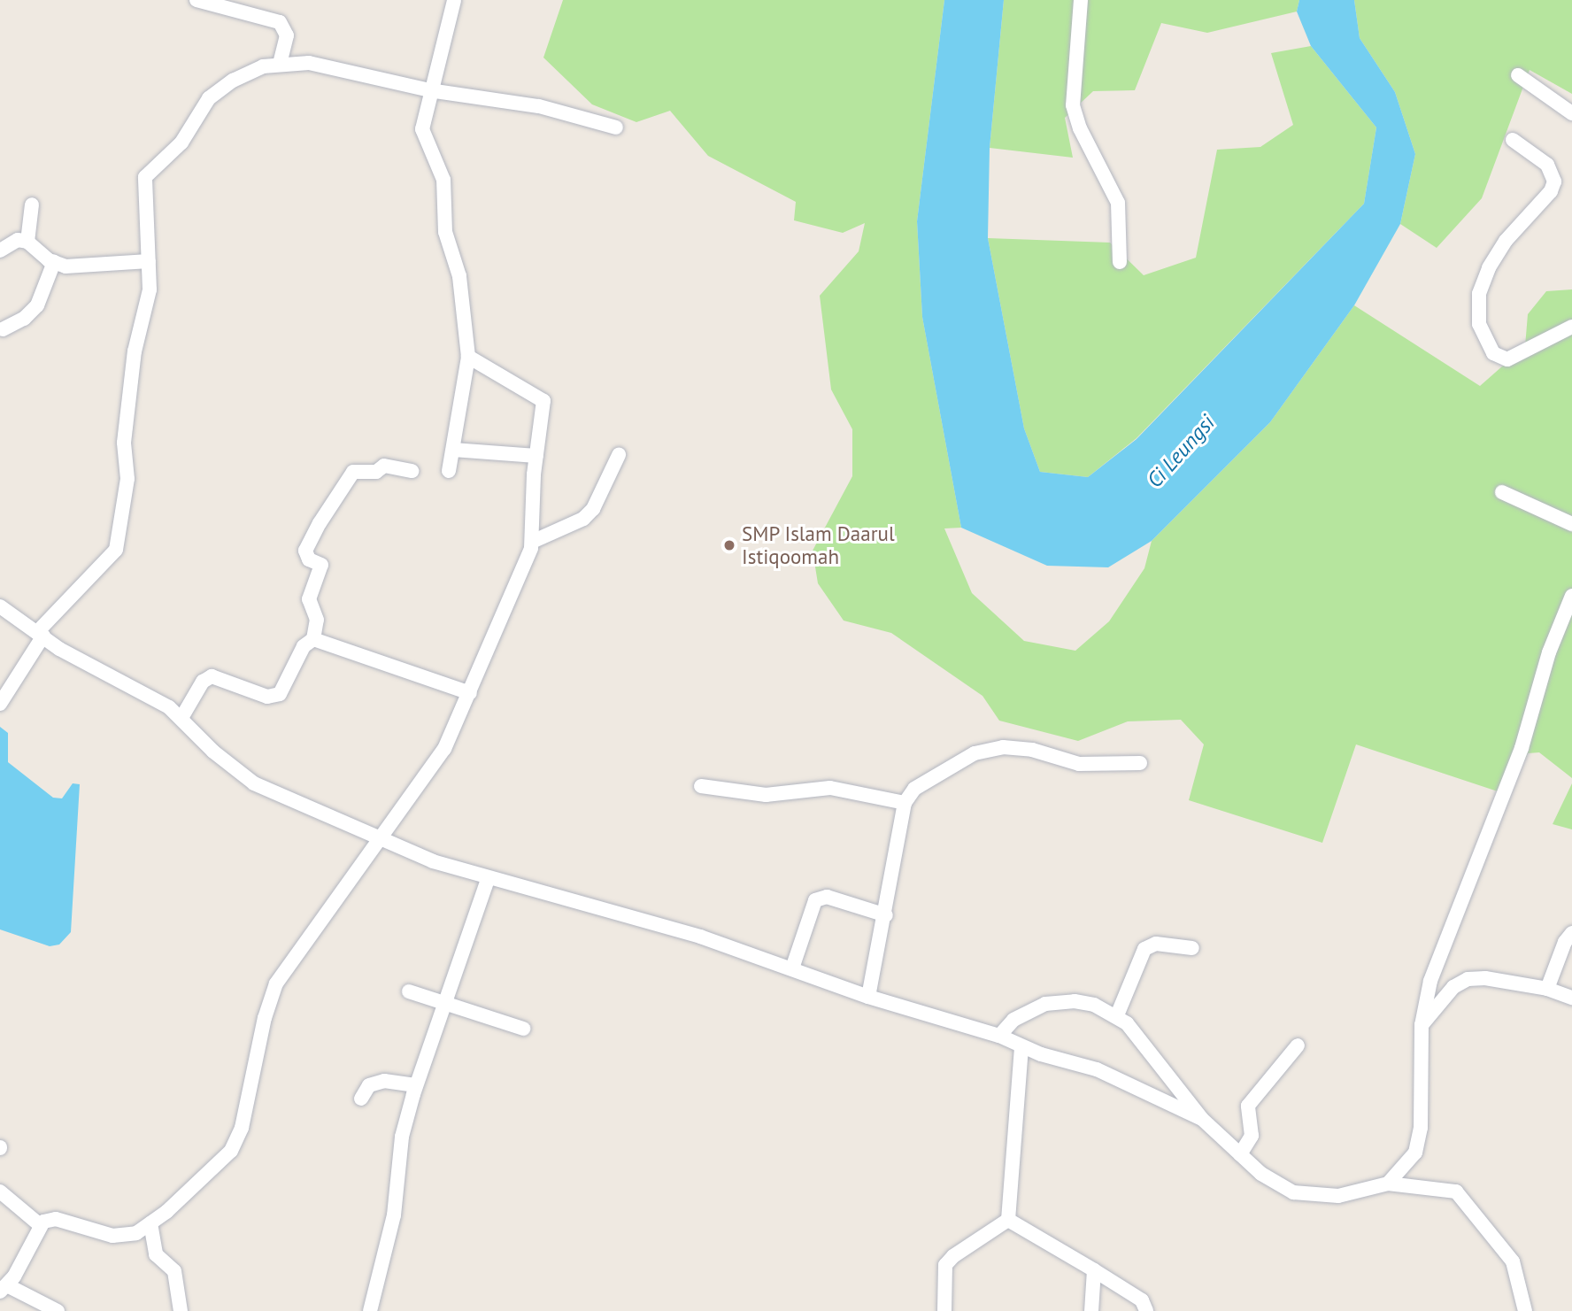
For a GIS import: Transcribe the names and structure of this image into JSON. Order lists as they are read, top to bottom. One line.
{"water":["Ci Leungsi"],"places":["SMP Islam Daarul Istiqoomah"]}
